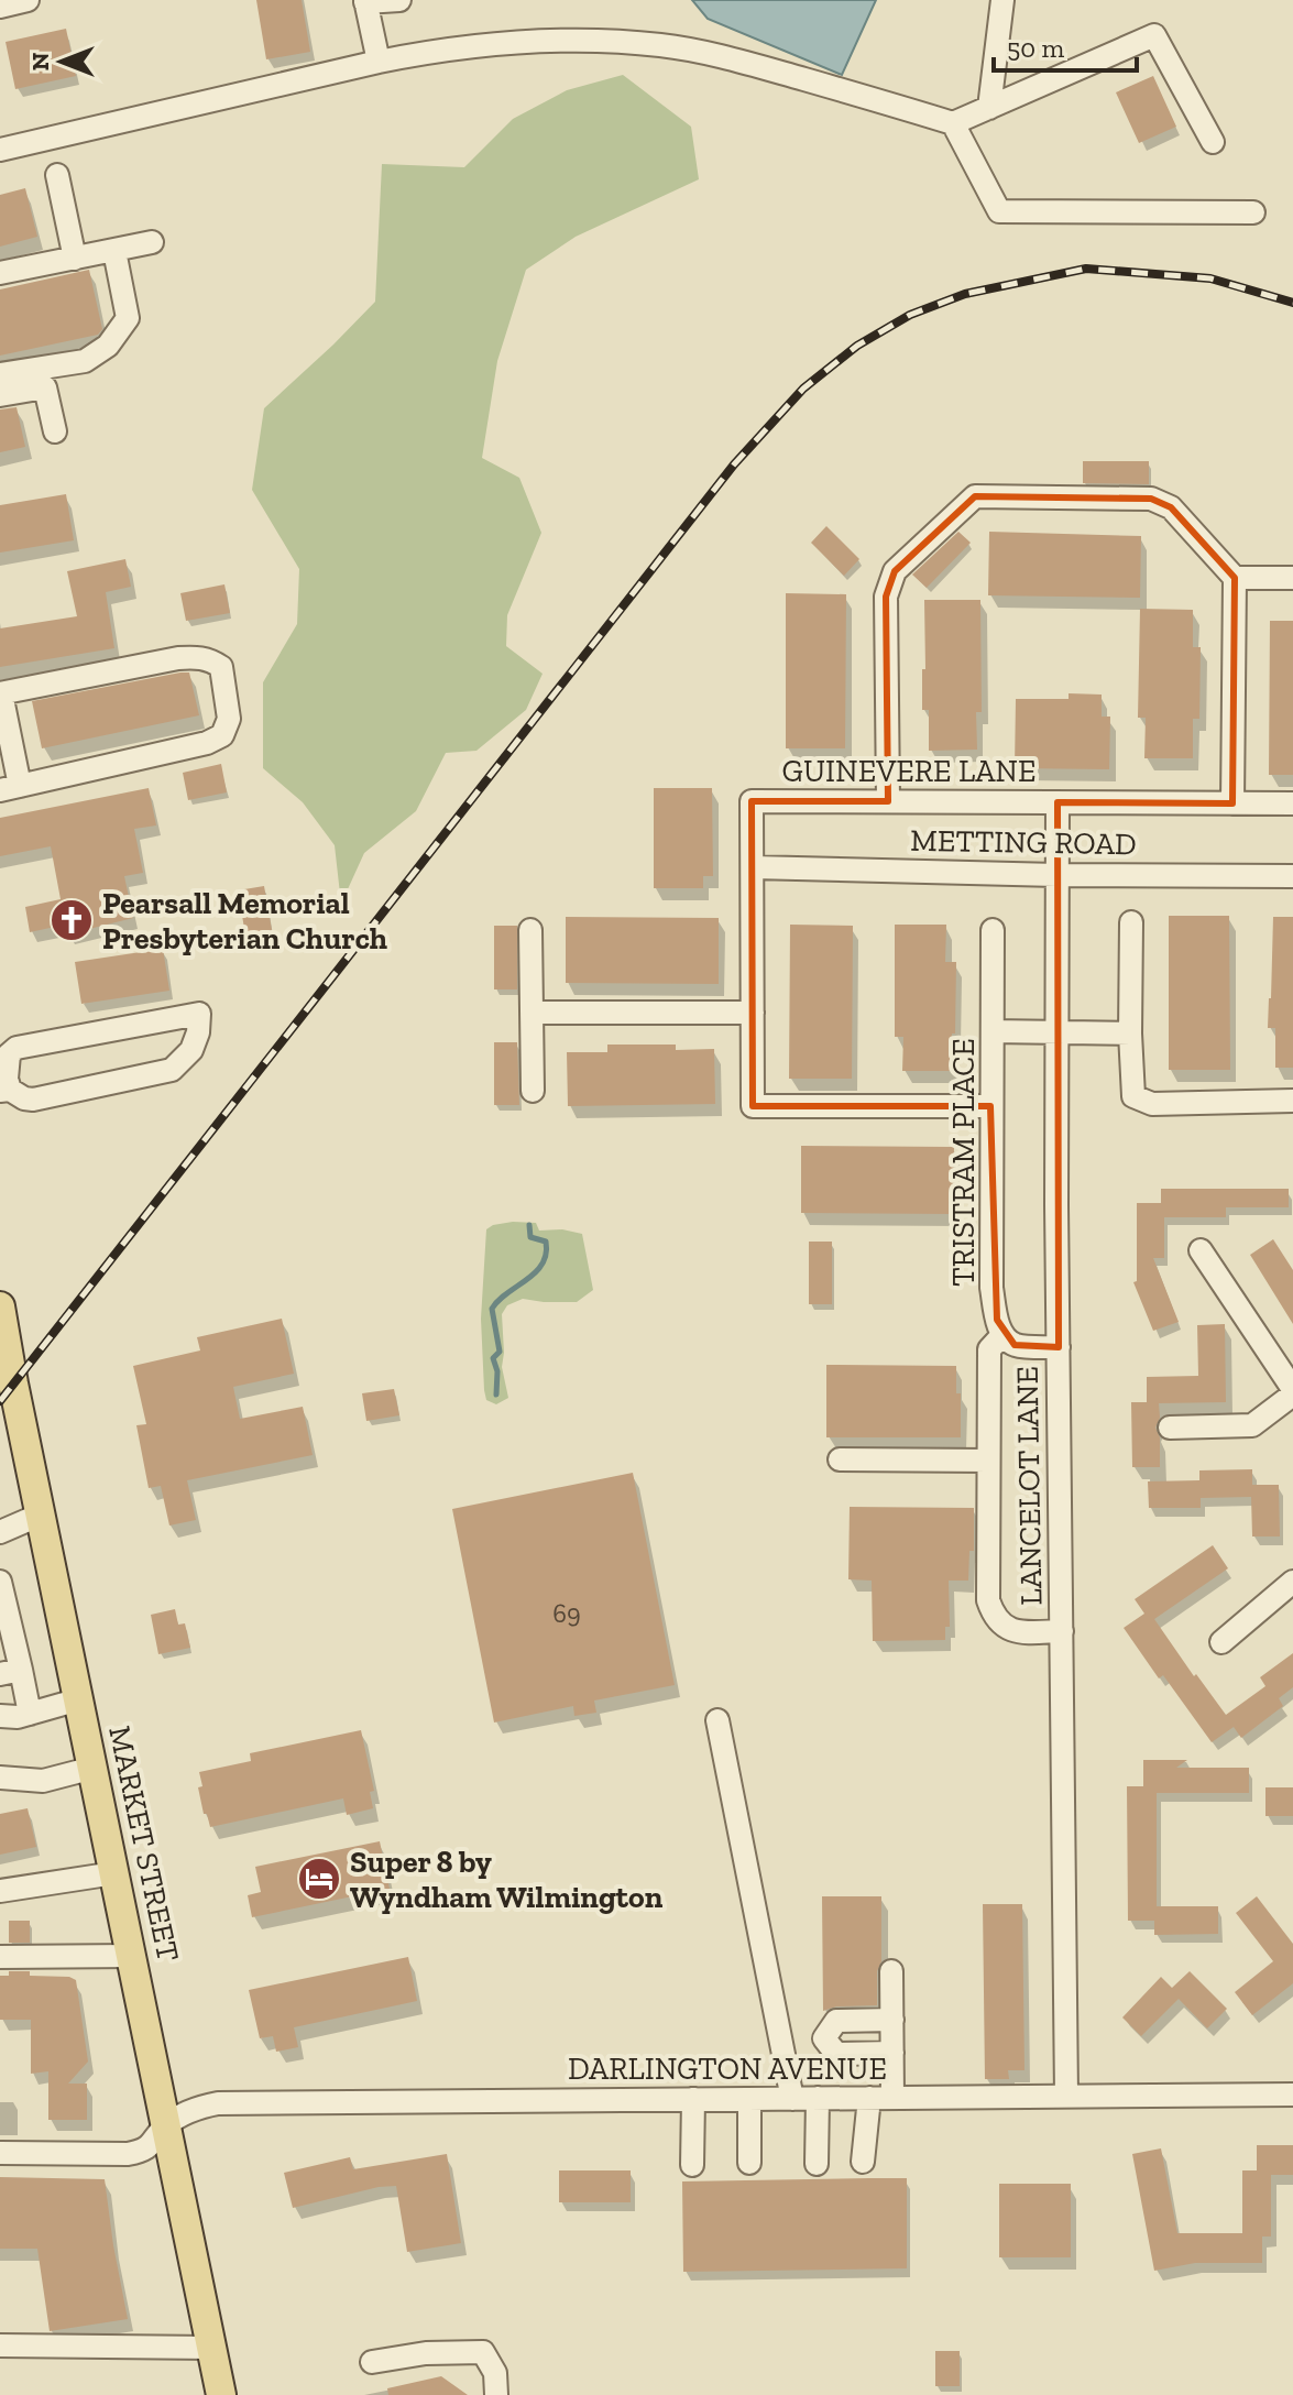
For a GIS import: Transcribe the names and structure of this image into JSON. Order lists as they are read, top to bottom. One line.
{"streets":{"main road":["MARKET STREET"],"street":["GUINEVERE LANE","METTING ROAD","TRISTRAM PLACE","LANCELOT LANE","DARLINGTON AVENUE"]},"crossings":[["GUINEVERE LANE","METTING ROAD"],["GUINEVERE LANE","TRISTRAM PLACE"],["GUINEVERE LANE","LANCELOT LANE"],["METTING ROAD","LANCELOT LANE"],["LANCELOT LANE","DARLINGTON AVENUE"],["MARKET STREET","DARLINGTON AVENUE"]],"places":{"church":["Pearsall Memorial Presbyterian Church"],"hotel":["Super 8 by Wyndham Wilmington"]},"house_numbers":["69"],"scale_bar":"50 m","north":"left"}
